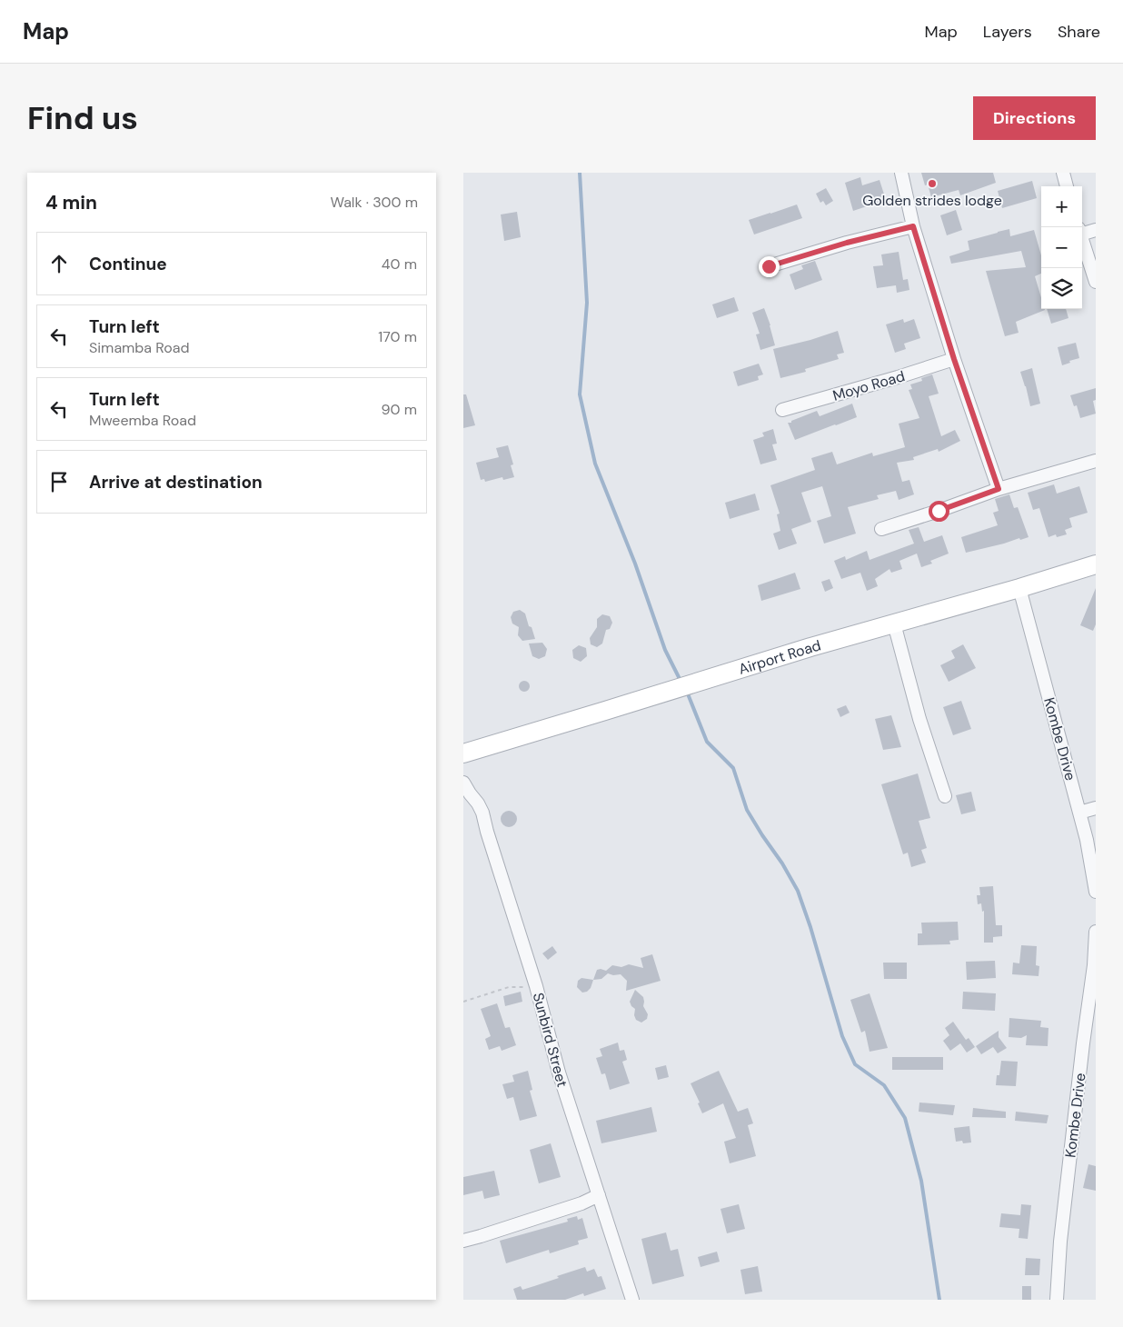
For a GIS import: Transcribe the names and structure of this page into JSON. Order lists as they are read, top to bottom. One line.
{"streets":{"street":["Moyo Road","Airport Road","Kombe Drive","Sunbird Street"]},"crossings":[["Airport Road","Kombe Drive"]],"places":["Golden strides lodge"],"page":{"header":"Map","nav":["Map","Layers","Share"],"buttons":"Directions","title":"Find us","heading":["4 min","Walk · 300 m"],"map_buttons":["+","−"],"list":[["Continue","40 m"],["Turn left","Simamba Road","170 m"],["Turn left","Mweemba Road","90 m"],"Arrive at destination"]}}
